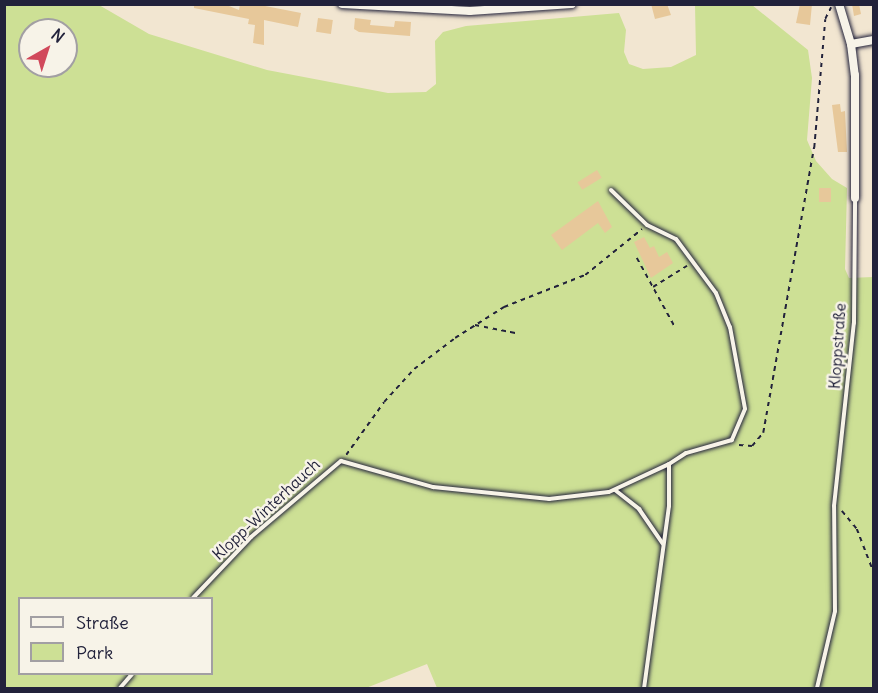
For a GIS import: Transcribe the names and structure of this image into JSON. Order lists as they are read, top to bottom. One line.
{"streets":{"street":["Kloppstraße"],"lane":["Klopp-Winterhauch"]},"legend":["Straße","Park"],"north":"top right"}
